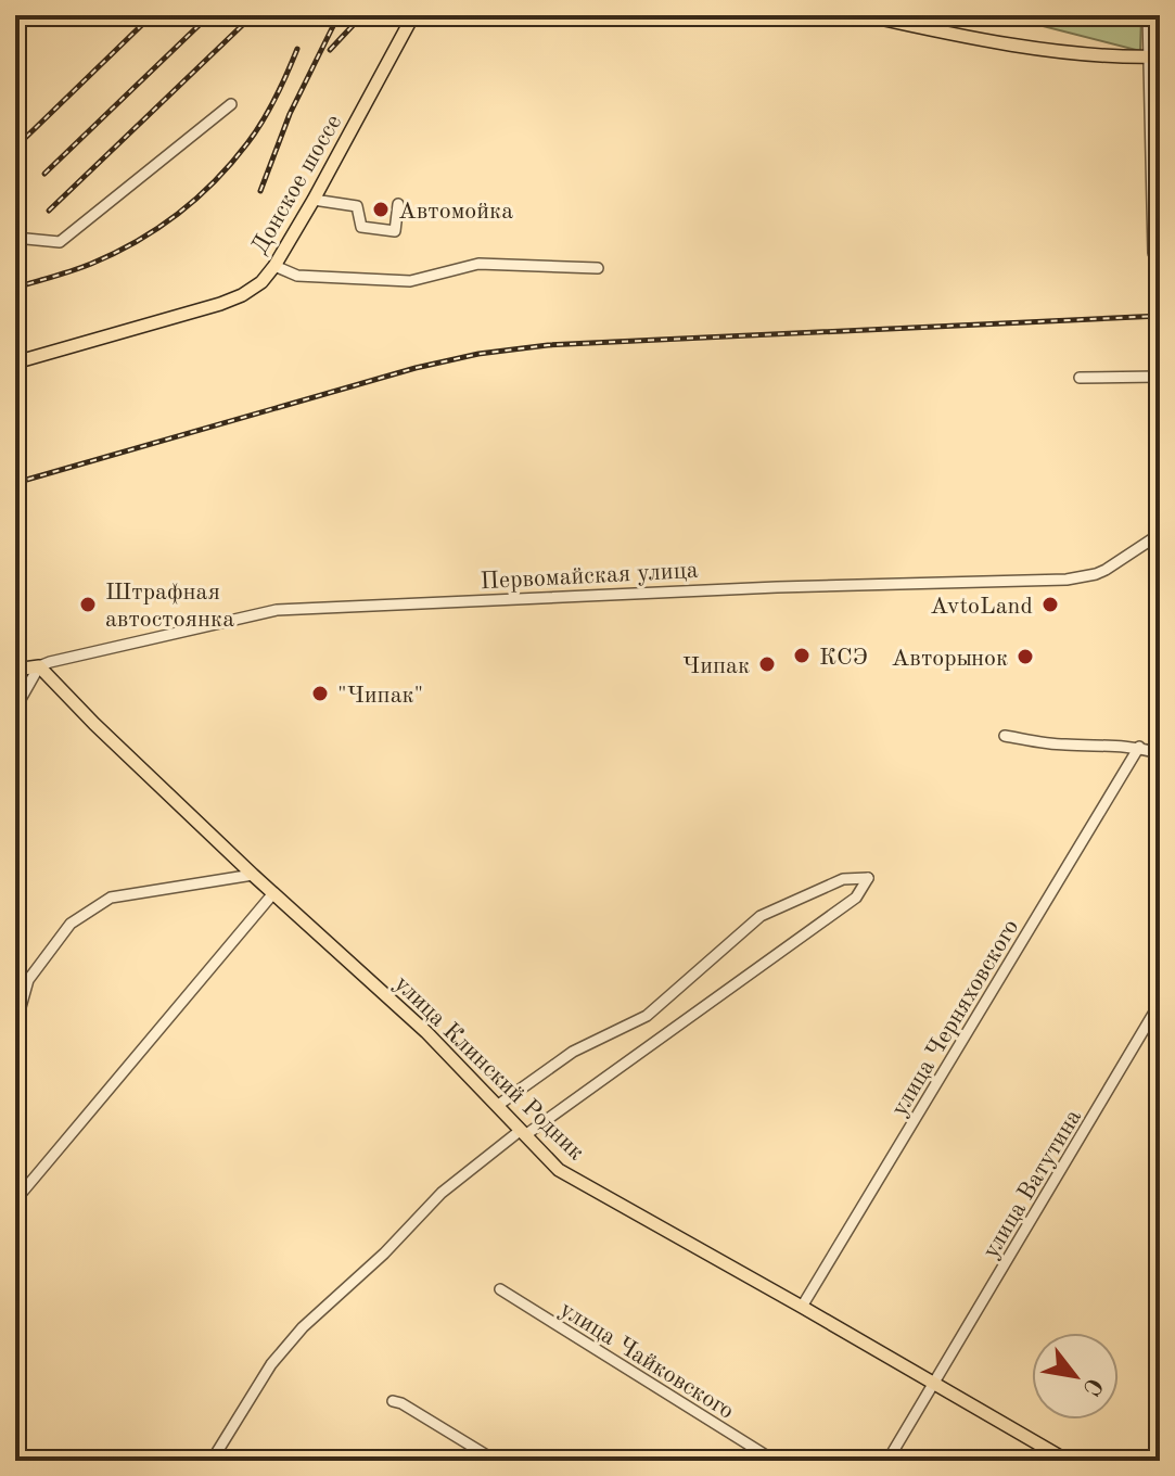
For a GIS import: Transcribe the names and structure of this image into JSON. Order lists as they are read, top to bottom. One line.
{"streets":{"main road":["Донское шоссе","Первомайская улица","улица Клинский Родник"],"street":["улица Черняховского","улица Ватутина","улица Чайковского"]},"crossings":[["Первомайская улица","улица Клинский Родник"],["улица Черняховского","улица Клинский Родник"],["улица Клинский Родник","улица Ватутина"]],"places":["Автомойка","Штрафная автостоянка","AvtoLand","КСЭ","Авторынок","Чипак","\"Чипак\""],"north":"bottom right"}
